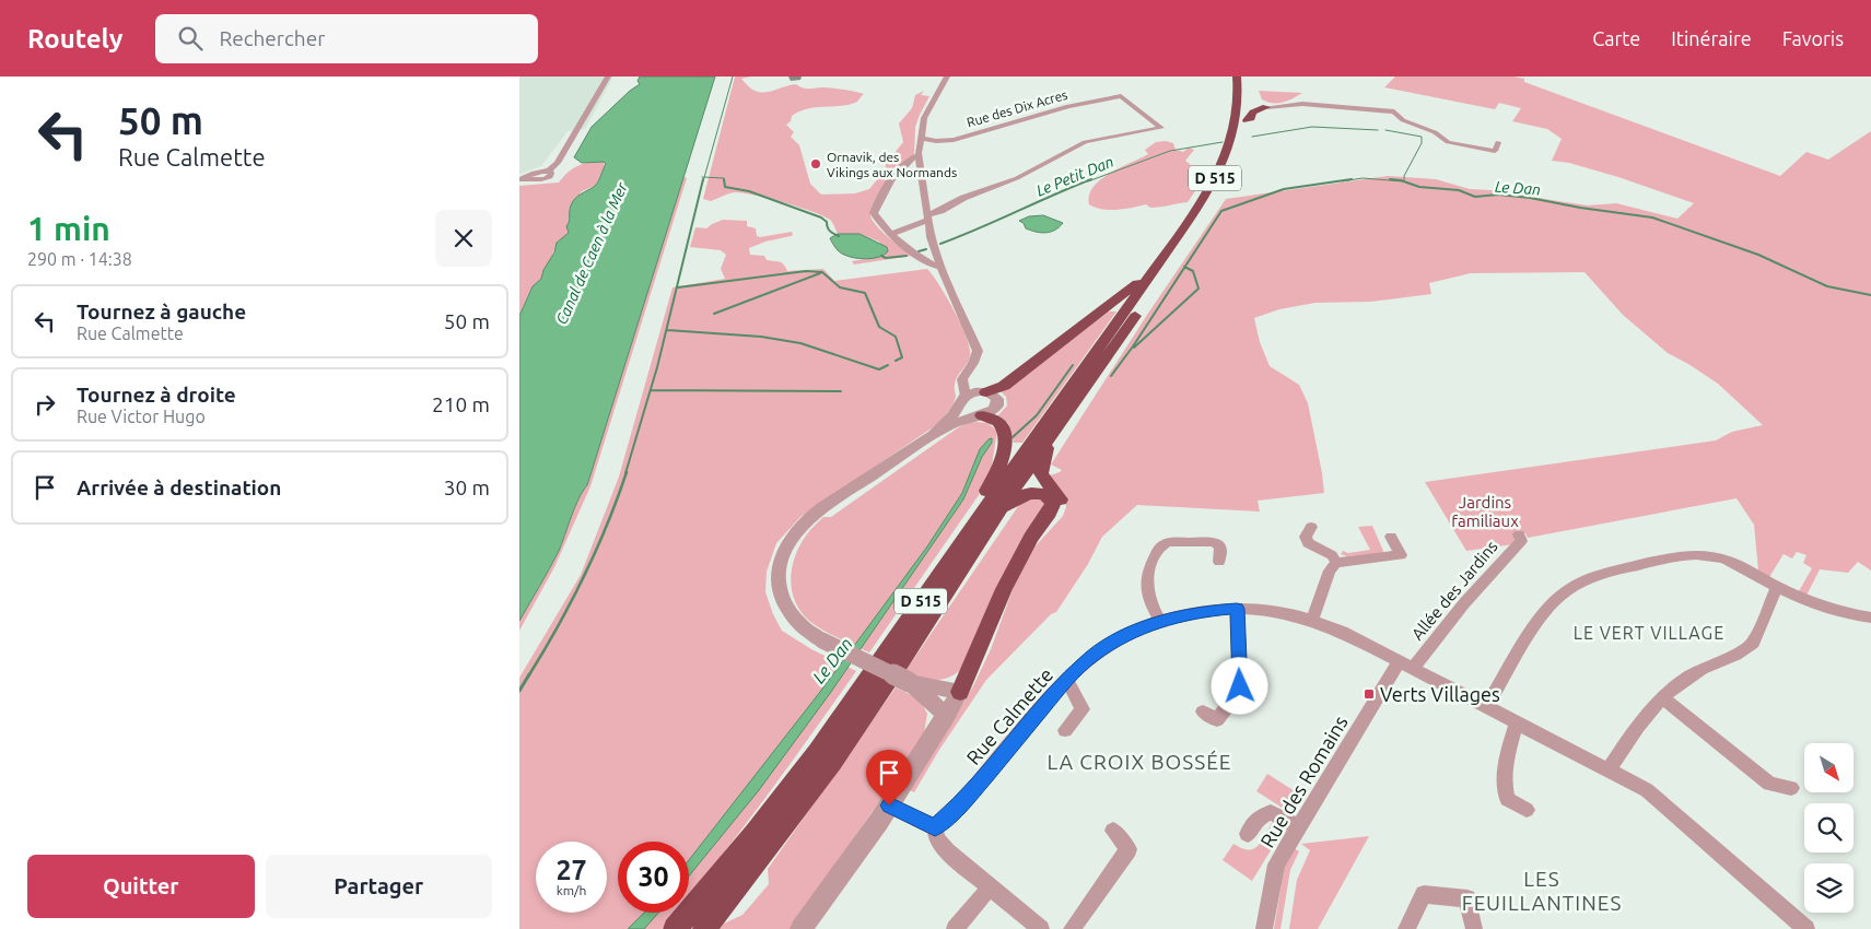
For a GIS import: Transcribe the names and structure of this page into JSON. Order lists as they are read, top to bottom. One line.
{"streets":{"highway":["D 515"],"street":["Rue des Dix Acres","Allée des Jardins","Rue Calmette","Rue des Romains"]},"crossings":[["Allée des Jardins","Rue Calmette"],["Allée des Jardins","Rue des Romains"],["Rue Calmette","Rue des Romains"]],"districts":["LE VERT VILLAGE","LA CROIX BOSSÉE","LES FEUILLANTINES"],"water":["Le Petit Dan","Le Dan","Canal de Caen à la Mer"],"parks":["Jardins familiaux"],"places":{"other":["Ornavik, des Vikings aux Normands"],"transit":["Verts Villages"]},"north":"bottom right","page":{"header":"Routely","search":"Rechercher","nav":["Carte","Itinéraire","Favoris"],"turn":["50 m","Rue Calmette"],"heading":["1 min","290 m · 14:38"],"list":[{"name":"Tournez à gauche","note":"Rue Calmette","value":"50 m"},{"name":"Tournez à droite","note":"Rue Victor Hugo","value":"210 m"},{"name":"Arrivée à destination","value":"30 m"}],"speed":"27 km/h","limit":"30","buttons":["Quitter","Partager"]}}
